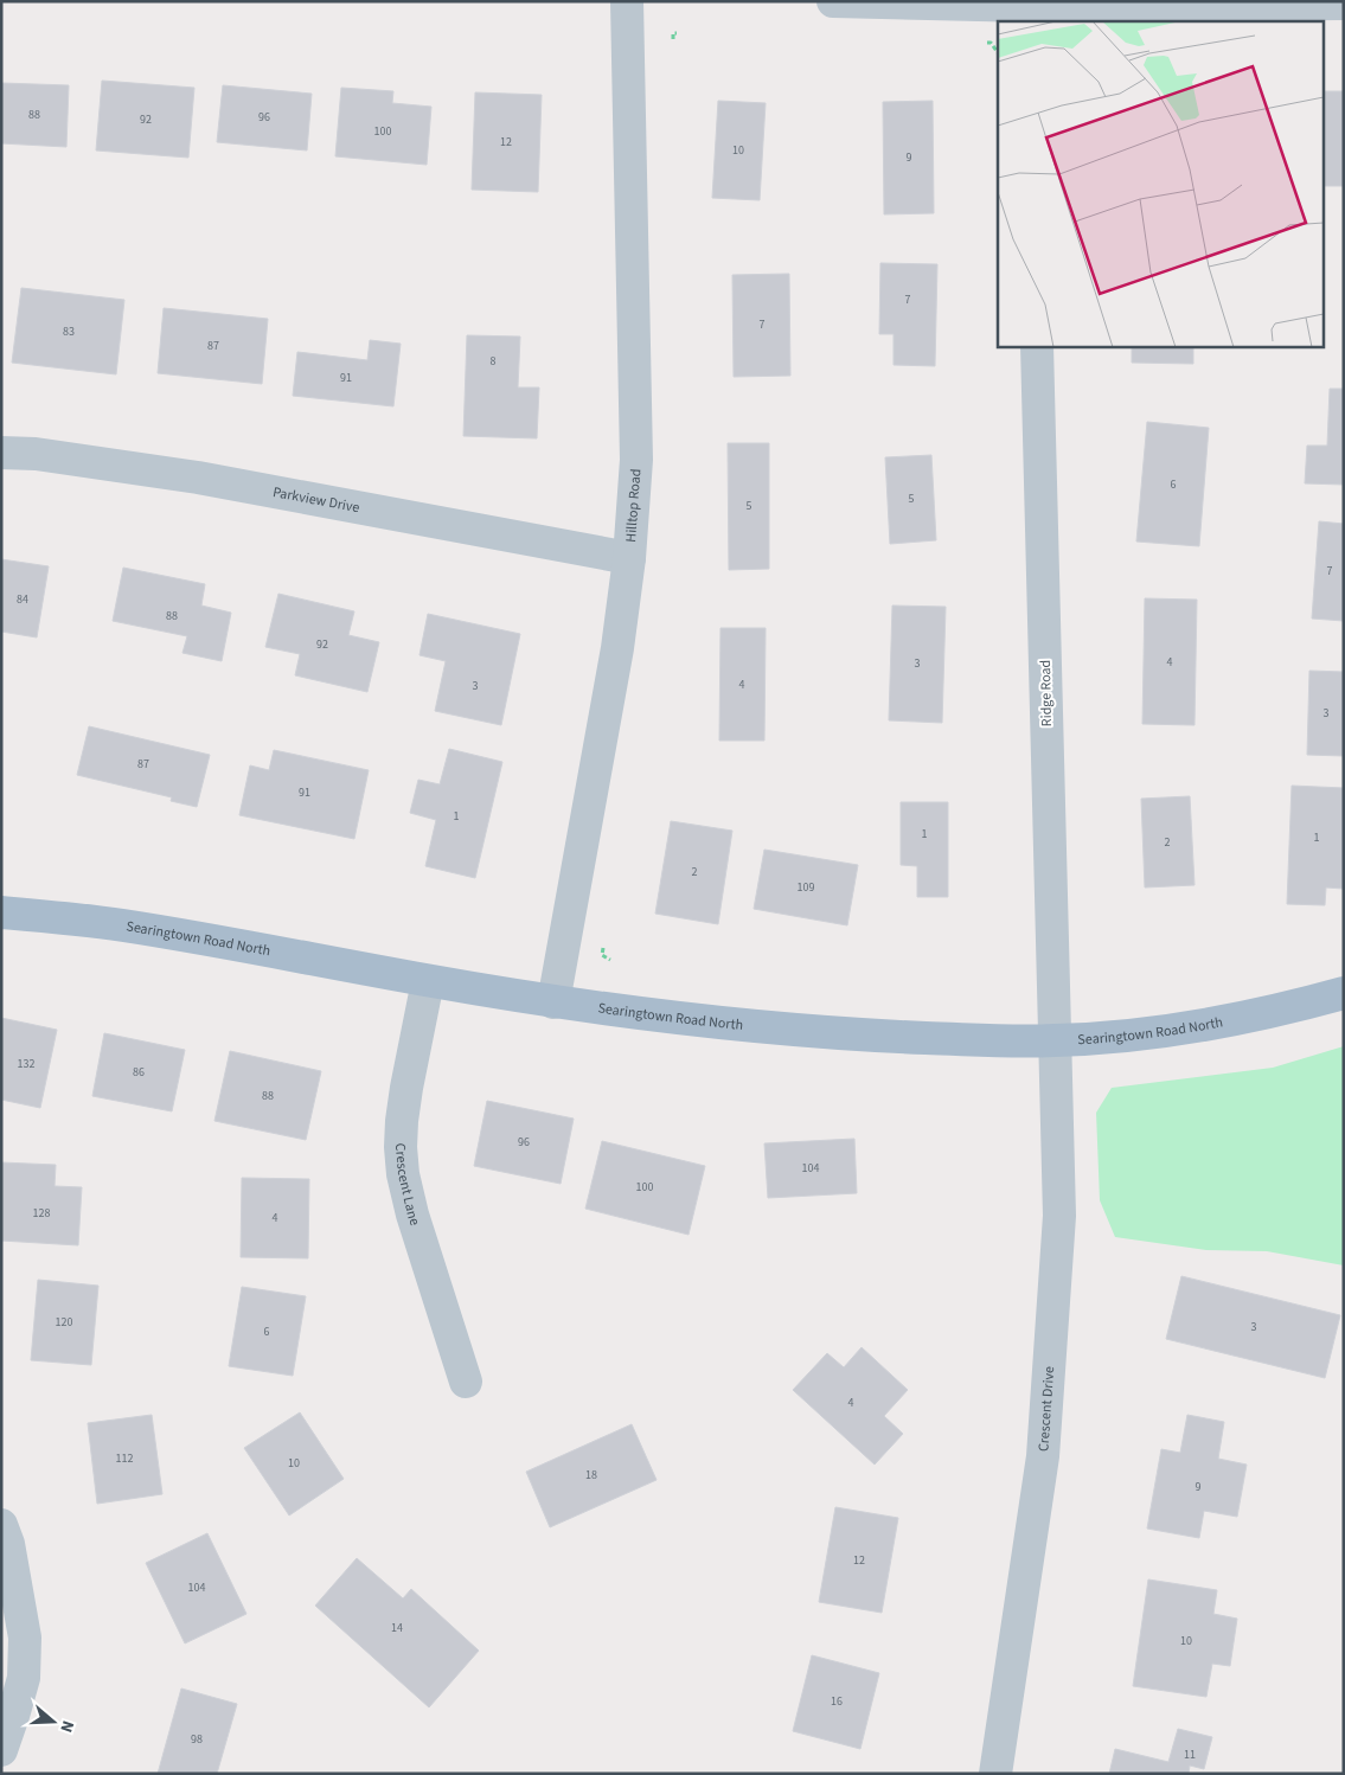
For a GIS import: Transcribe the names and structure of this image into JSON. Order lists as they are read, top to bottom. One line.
{"streets":{"main road":["Searingtown Road North"],"street":["Parkview Drive","Hilltop Road","Ridge Road","Crescent Lane","Crescent Drive"]},"crossings":[["Parkview Drive","Hilltop Road"],["Hilltop Road","Searingtown Road North"],["Ridge Road","Searingtown Road North"],["Ridge Road","Crescent Drive"],["Searingtown Road North","Crescent Lane"],["Searingtown Road North","Crescent Drive"]],"house_numbers":["88","96","92","100","12","10","9","7","7","83","87","8","91","6","5","5","7","84","88","92","4","3","4","3","3","87","91","1","1","1","2","2","109","132","86","88","96","104","100","128","4","120","3","6","4","112","10","18","9","12","104","14","10","16","98","11"],"north":"right"}
